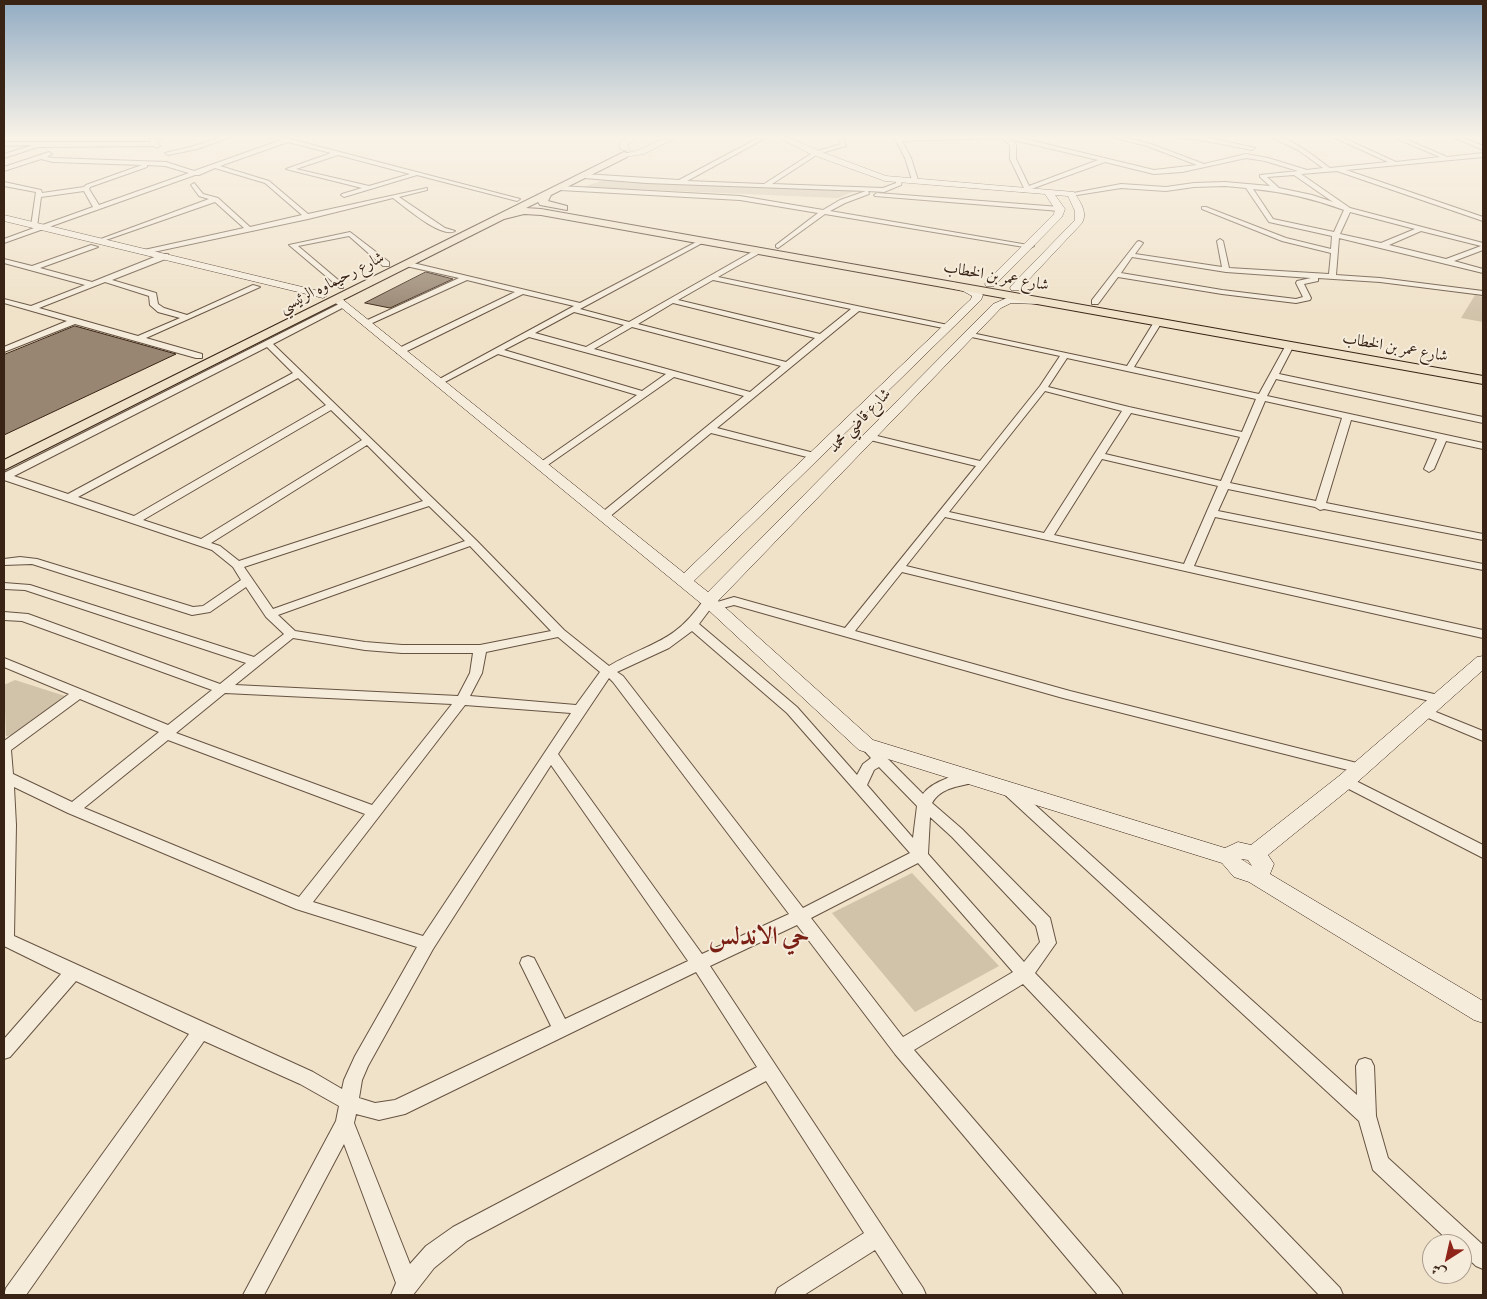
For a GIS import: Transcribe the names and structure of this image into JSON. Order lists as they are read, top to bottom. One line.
{"streets":{"main road":["شارع عمر بن الخطاب","شارع رحيماوه الرئيسي"],"street":["شارع قاضي محمد"]},"crossings":[["شارع عمر بن الخطاب","شارع رحيماوه الرئيسي"],["شارع عمر بن الخطاب","شارع قاضي محمد"]],"districts":["حي الاندلس"],"north":"bottom left"}
